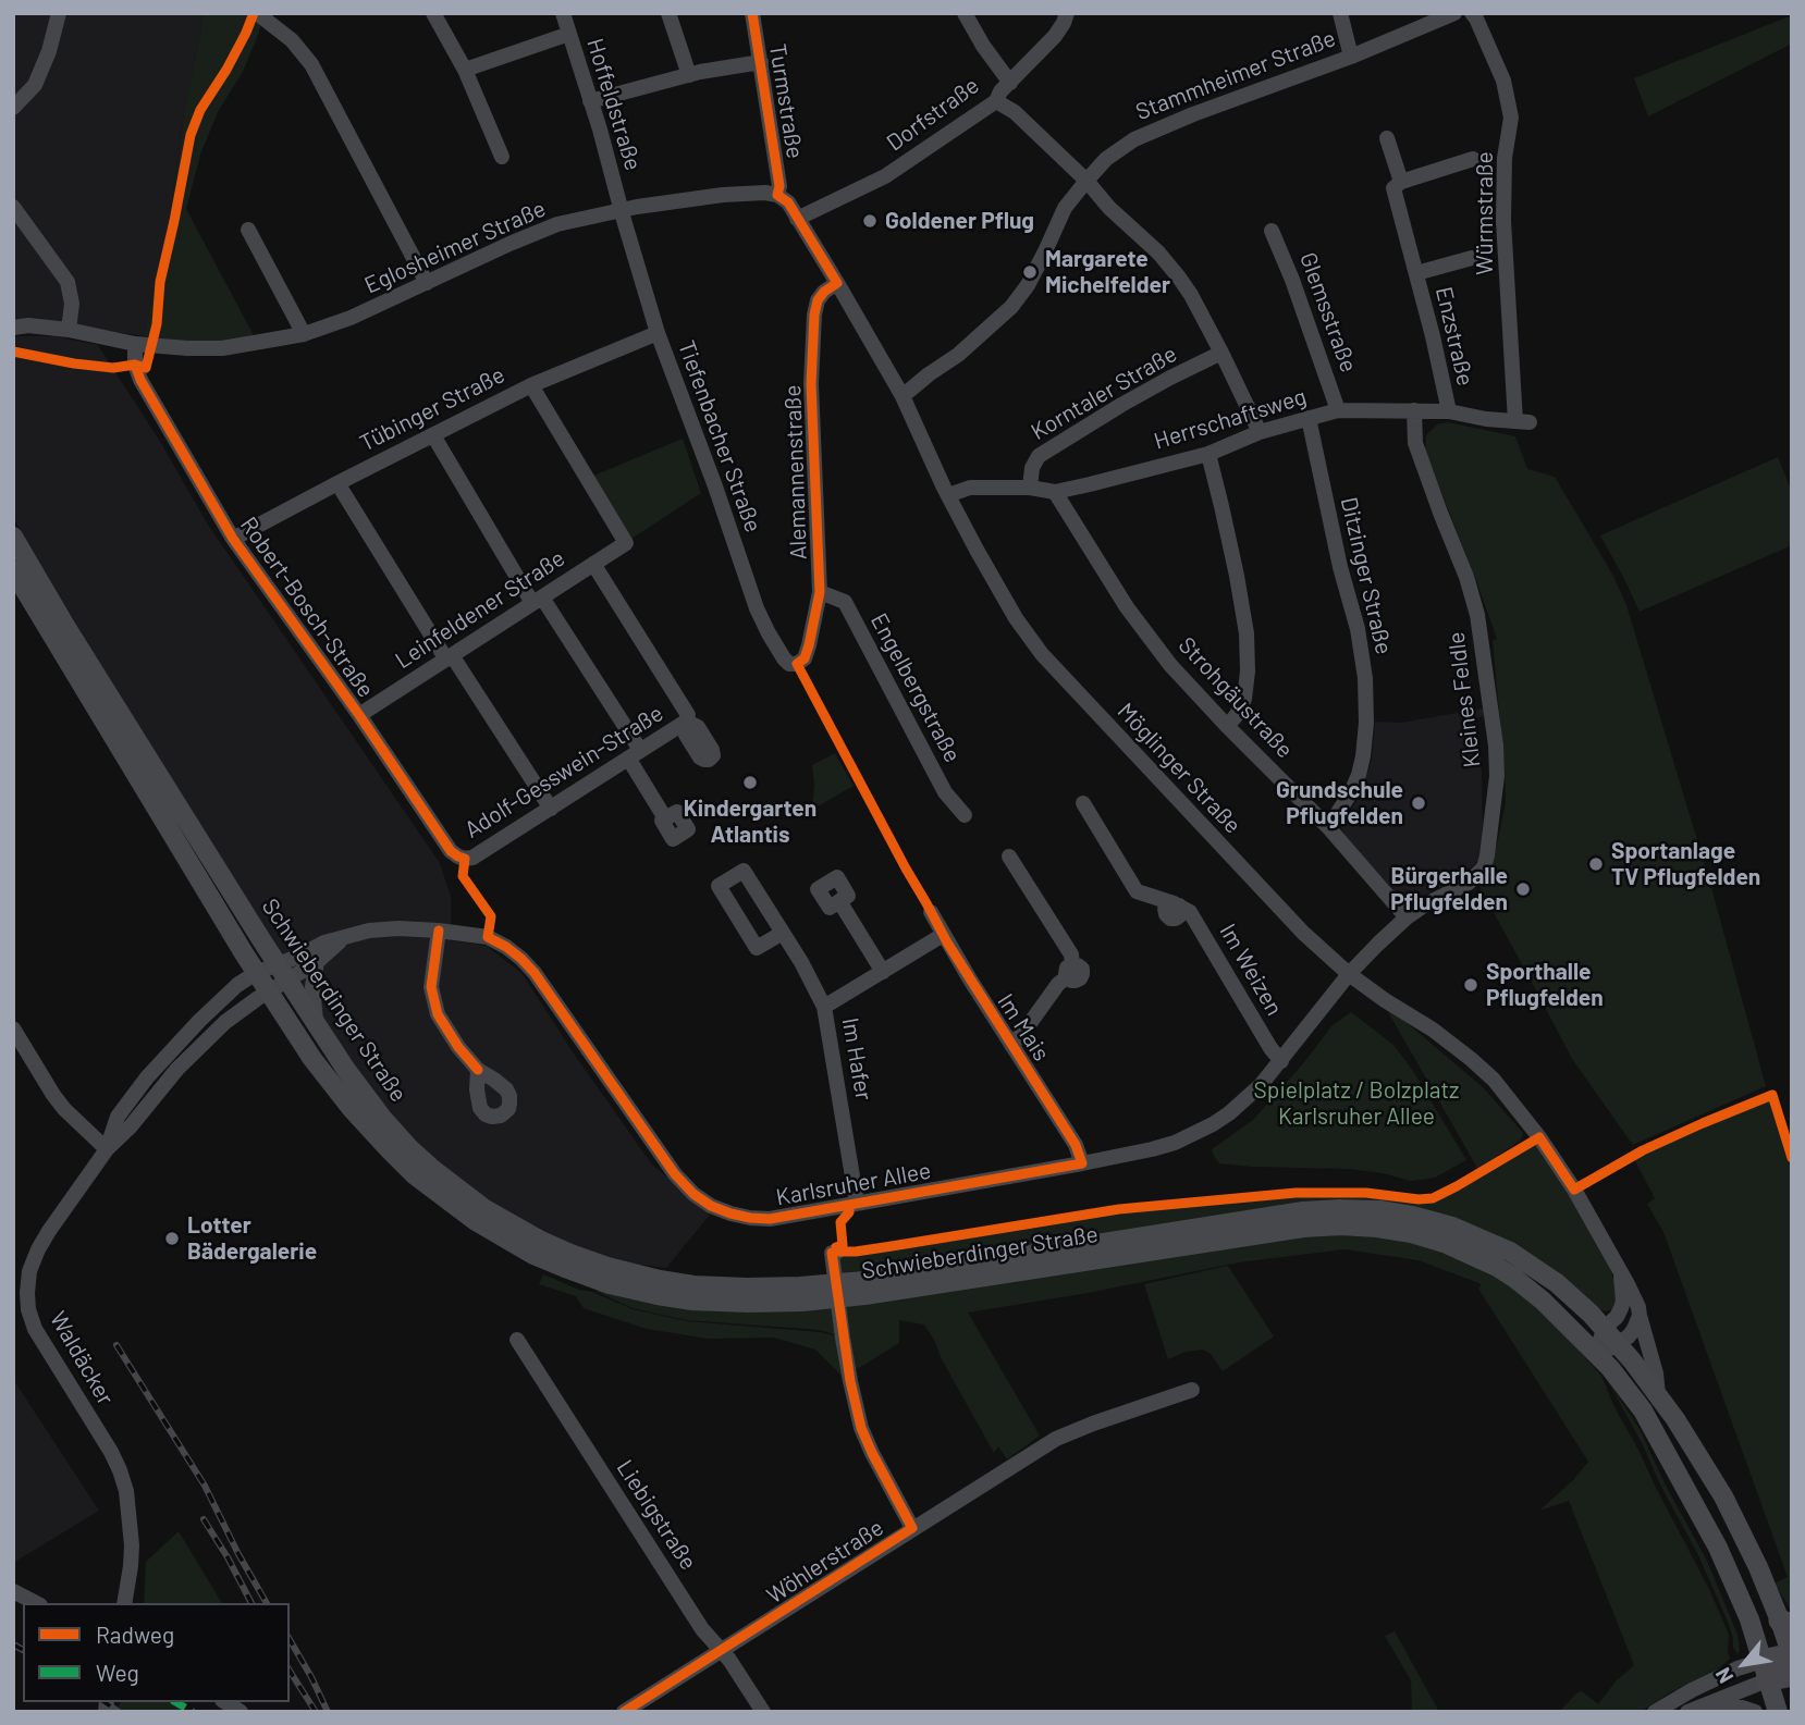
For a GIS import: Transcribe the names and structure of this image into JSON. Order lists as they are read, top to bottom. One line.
{"streets":{"main road":["Schwieberdinger Straße"],"street":["Stammheimer Straße","Turmstraße","Hoffeldstraße","Dorfstraße","Würmstraße","Eglosheimer Straße","Glemsstraße","Enzstraße","Korntaler Straße","Tübinger Straße","Herrschaftsweg","Tiefenbacher Straße","Alemannenstraße","Ditzinger Straße","Robert-Bosch-Straße","Leinfeldener Straße","Engelbergstraße","Strohgäustraße","Kleines Feldle","Möglinger Straße","Adolf-Gesswein-Straße","Im Weizen","Im Mais","Im Hafer","Karlsruher Allee","Waldäcker","Liebigstraße","Wöhlerstraße"]},"crossings":[["Stammheimer Straße","Möglinger Straße"],["Turmstraße","Eglosheimer Straße"],["Hoffeldstraße","Eglosheimer Straße"],["Hoffeldstraße","Tiefenbacher Straße"],["Dorfstraße","Möglinger Straße"],["Würmstraße","Herrschaftsweg"],["Eglosheimer Straße","Tiefenbacher Straße"],["Eglosheimer Straße","Robert-Bosch-Straße"],["Glemsstraße","Herrschaftsweg"],["Enzstraße","Herrschaftsweg"],["Korntaler Straße","Herrschaftsweg"],["Tübinger Straße","Tiefenbacher Straße"],["Tübinger Straße","Robert-Bosch-Straße"],["Tübinger Straße","Leinfeldener Straße"],["Herrschaftsweg","Ditzinger Straße"],["Herrschaftsweg","Strohgäustraße"],["Herrschaftsweg","Kleines Feldle"],["Herrschaftsweg","Möglinger Straße"],["Tiefenbacher Straße","Alemannenstraße"],["Alemannenstraße","Engelbergstraße"],["Alemannenstraße","Möglinger Straße"],["Ditzinger Straße","Strohgäustraße"],["Robert-Bosch-Straße","Leinfeldener Straße"],["Robert-Bosch-Straße","Adolf-Gesswein-Straße"],["Leinfeldener Straße","Adolf-Gesswein-Straße"],["Strohgäustraße","Kleines Feldle"],["Kleines Feldle","Möglinger Straße"],["Kleines Feldle","Karlsruher Allee"],["Möglinger Straße","Schwieberdinger Straße"],["Möglinger Straße","Karlsruher Allee"],["Im Weizen","Karlsruher Allee"],["Schwieberdinger Straße","Waldäcker"],["Im Mais","Karlsruher Allee"],["Im Hafer","Karlsruher Allee"],["Karlsruher Allee","Waldäcker"],["Liebigstraße","Wöhlerstraße"]],"parks":["Spielplatz / Bolzplatz Karlsruher Allee"],"places":["Goldener Pflug","Margarete Michelfelder","Kindergarten Atlantis","Grundschule Pflugfelden","Sportanlage TV Pflugfelden","Bürgerhalle Pflugfelden","Sporthalle Pflugfelden","Lotter Bädergalerie"],"legend":["Radweg","Weg"],"north":"bottom left"}
